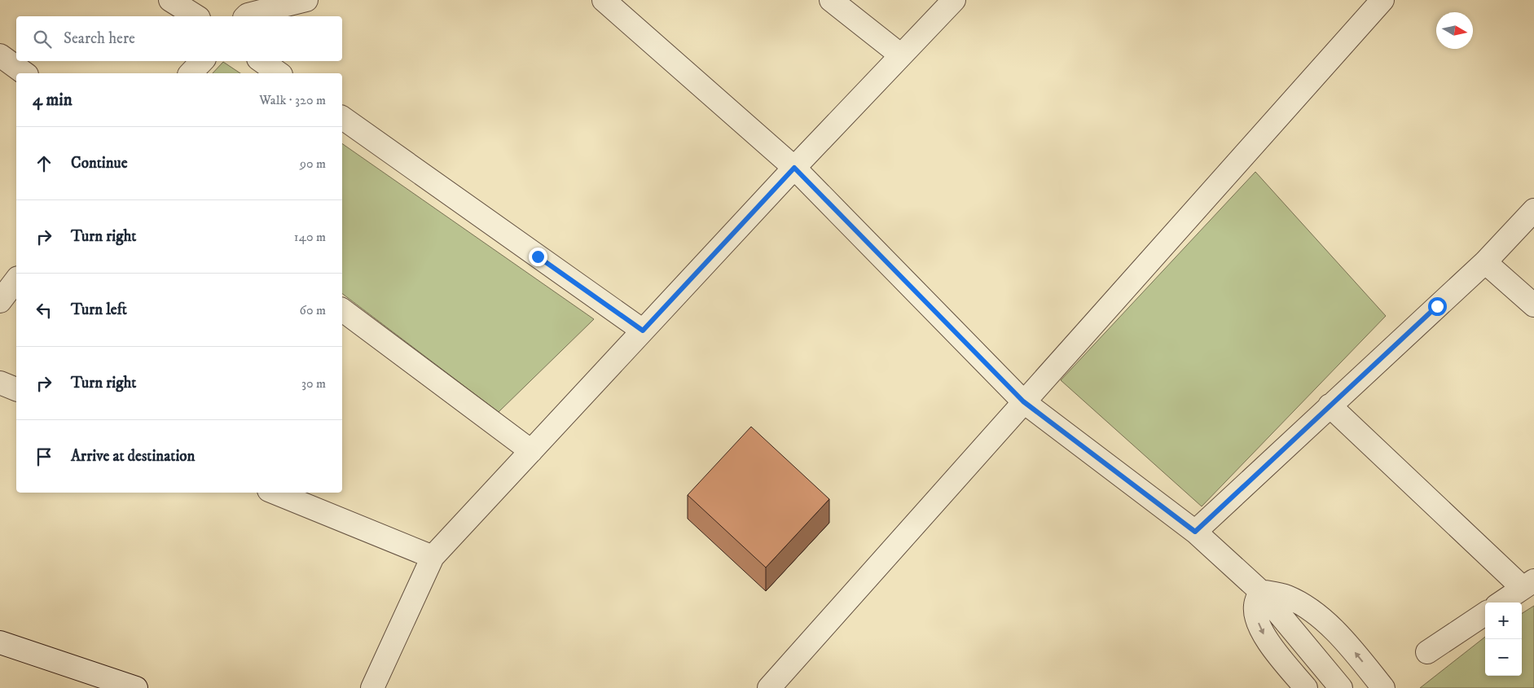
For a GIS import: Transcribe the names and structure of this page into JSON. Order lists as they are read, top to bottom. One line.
{"north":"right","page":{"search":"Search here","heading":["4 min","Walk · 320 m"],"list":[["Continue","90 m"],["Turn right","140 m"],["Turn left","60 m"],["Turn right","30 m"],"Arrive at destination"],"map_buttons":["+","−"]}}
